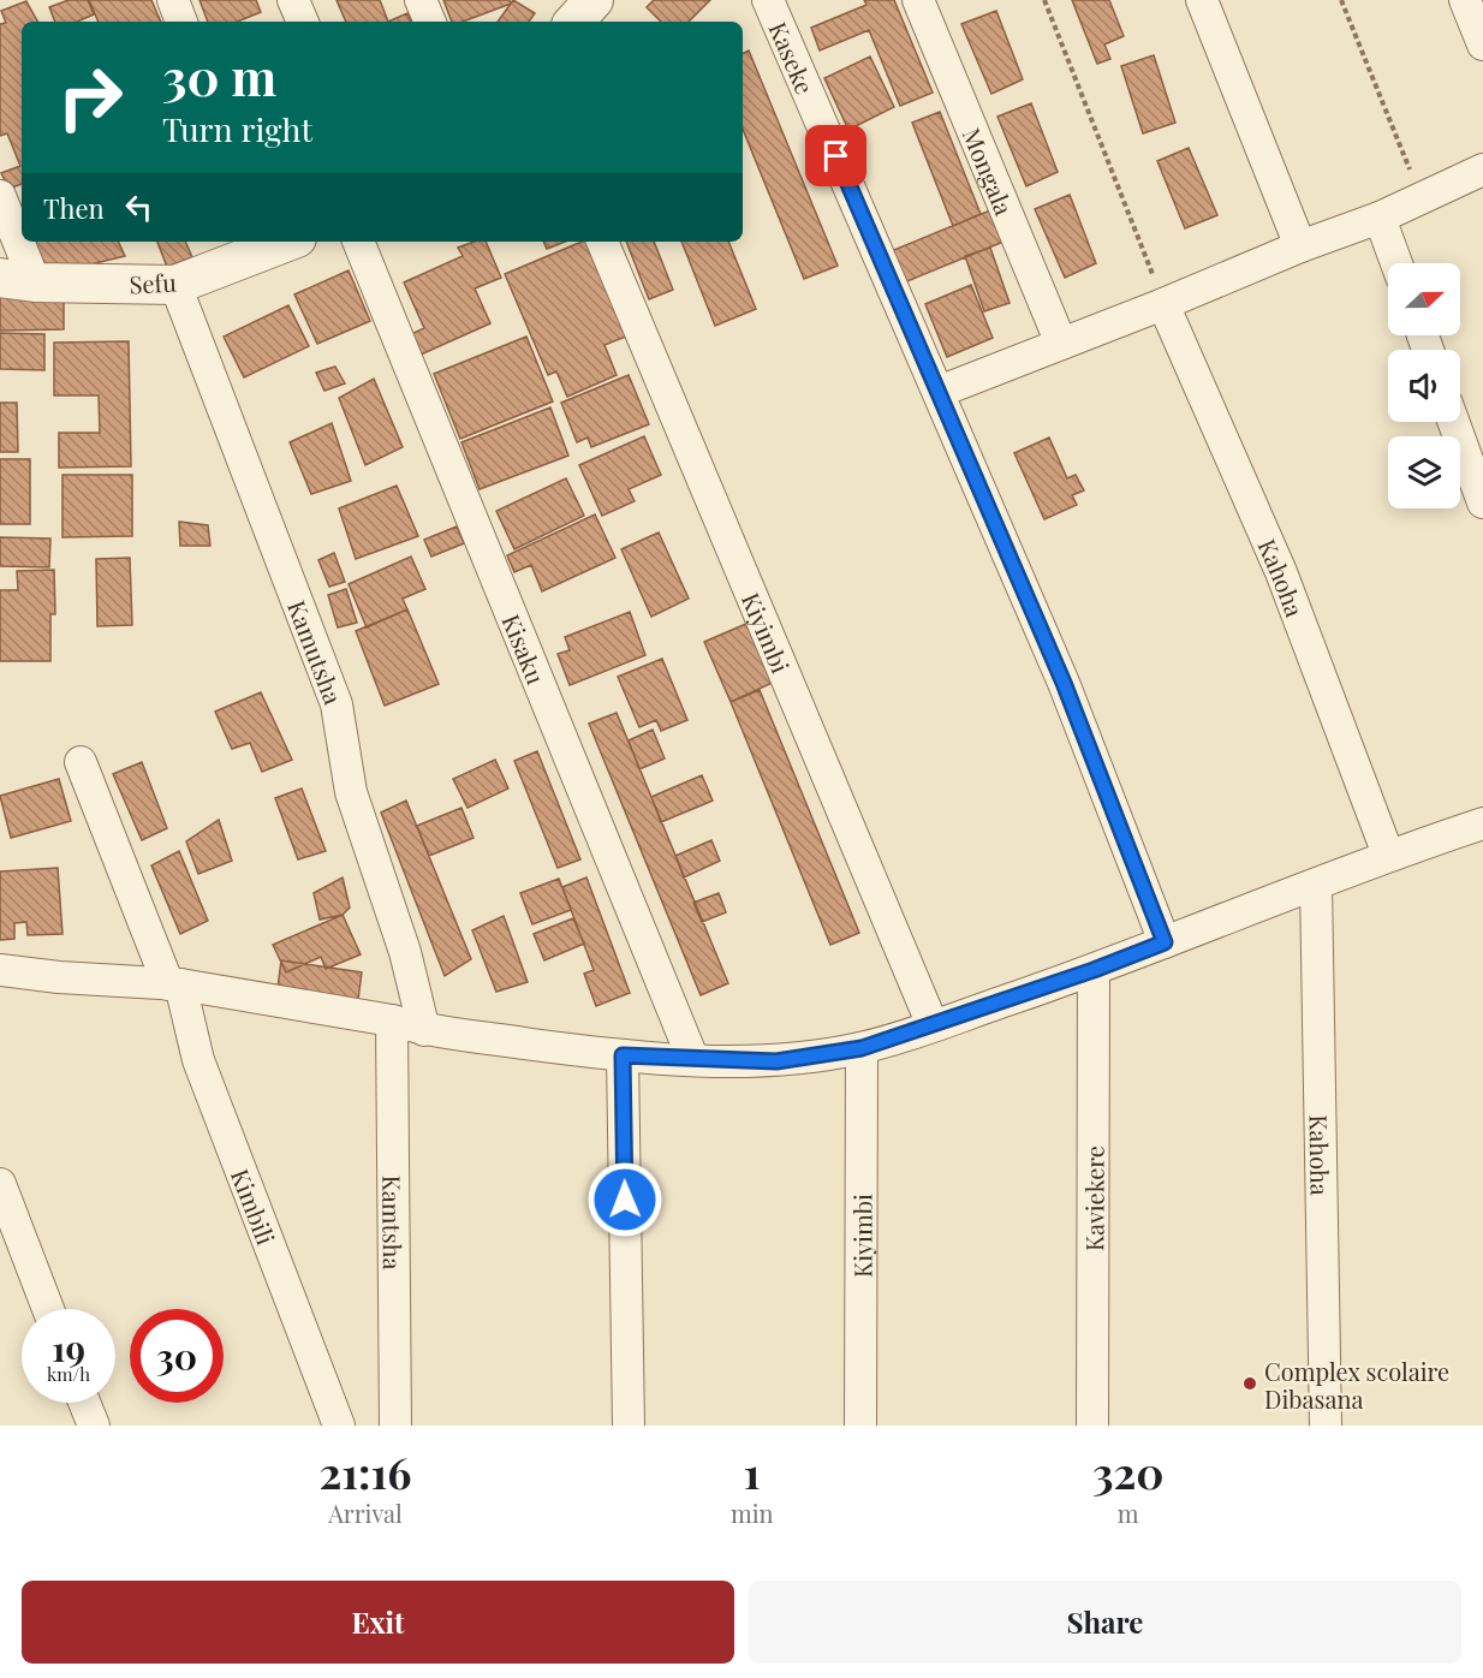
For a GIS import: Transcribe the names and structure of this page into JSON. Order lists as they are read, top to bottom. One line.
{"streets":{"street":["Kaseke","Mongala","Sefu","Kahoha","Kiyimbi","Kisaku","Kamutsha","Kaviekere","Kimbili","Kamtsha"]},"crossings":[["Sefu","Kamutsha"]],"places":["Complex scolaire Dibasana"],"north":"right","page":{"turn":["30 m","Turn right"],"then":"Then","speed":"19 km/h","limit":"30","eta":["21:16","Arrival","1","min","320","m"],"buttons":["Exit","Share"]}}
